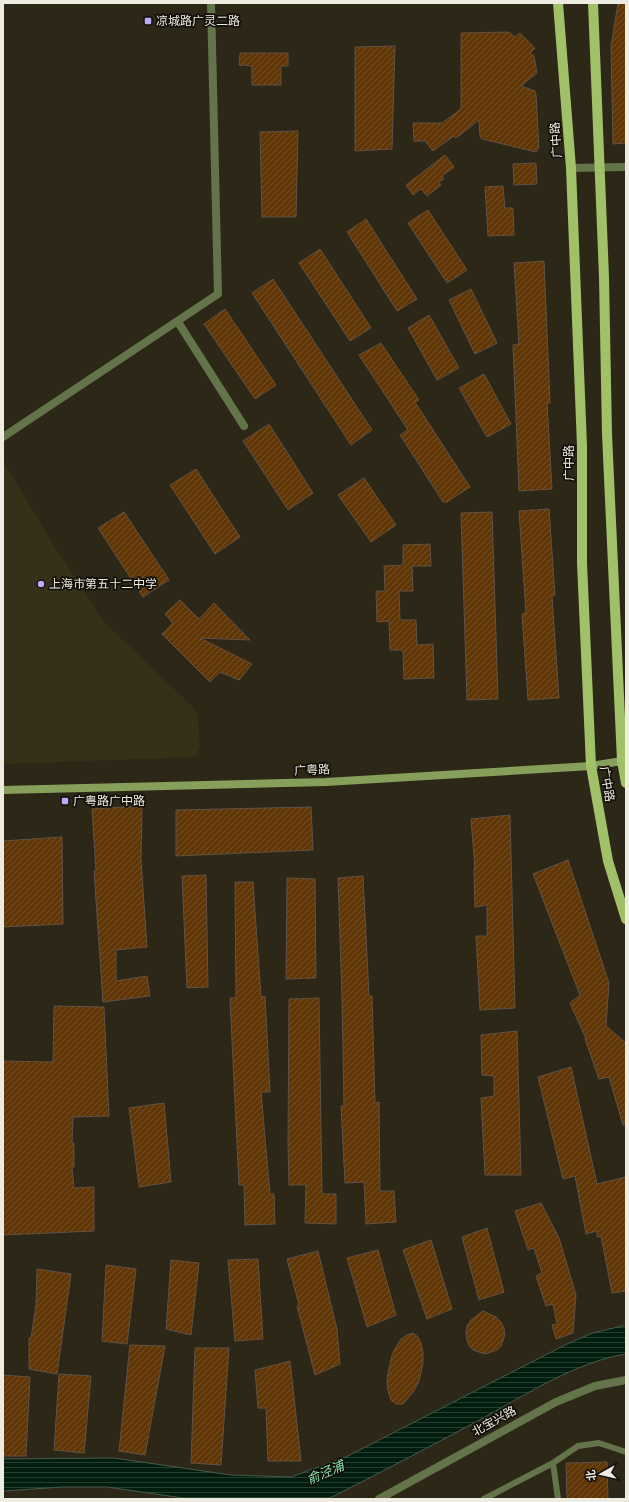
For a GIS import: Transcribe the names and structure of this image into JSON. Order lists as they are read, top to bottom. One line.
{"streets":{"main road":["广中路","广粤路"],"street":["北宝兴路"]},"crossings":[["广中路","广粤路"]],"water":["俞泾浦"],"places":{"transit":["凉城路广灵二路","广粤路广中路"],"other":["上海市第五十二中学"]},"north":"left"}
